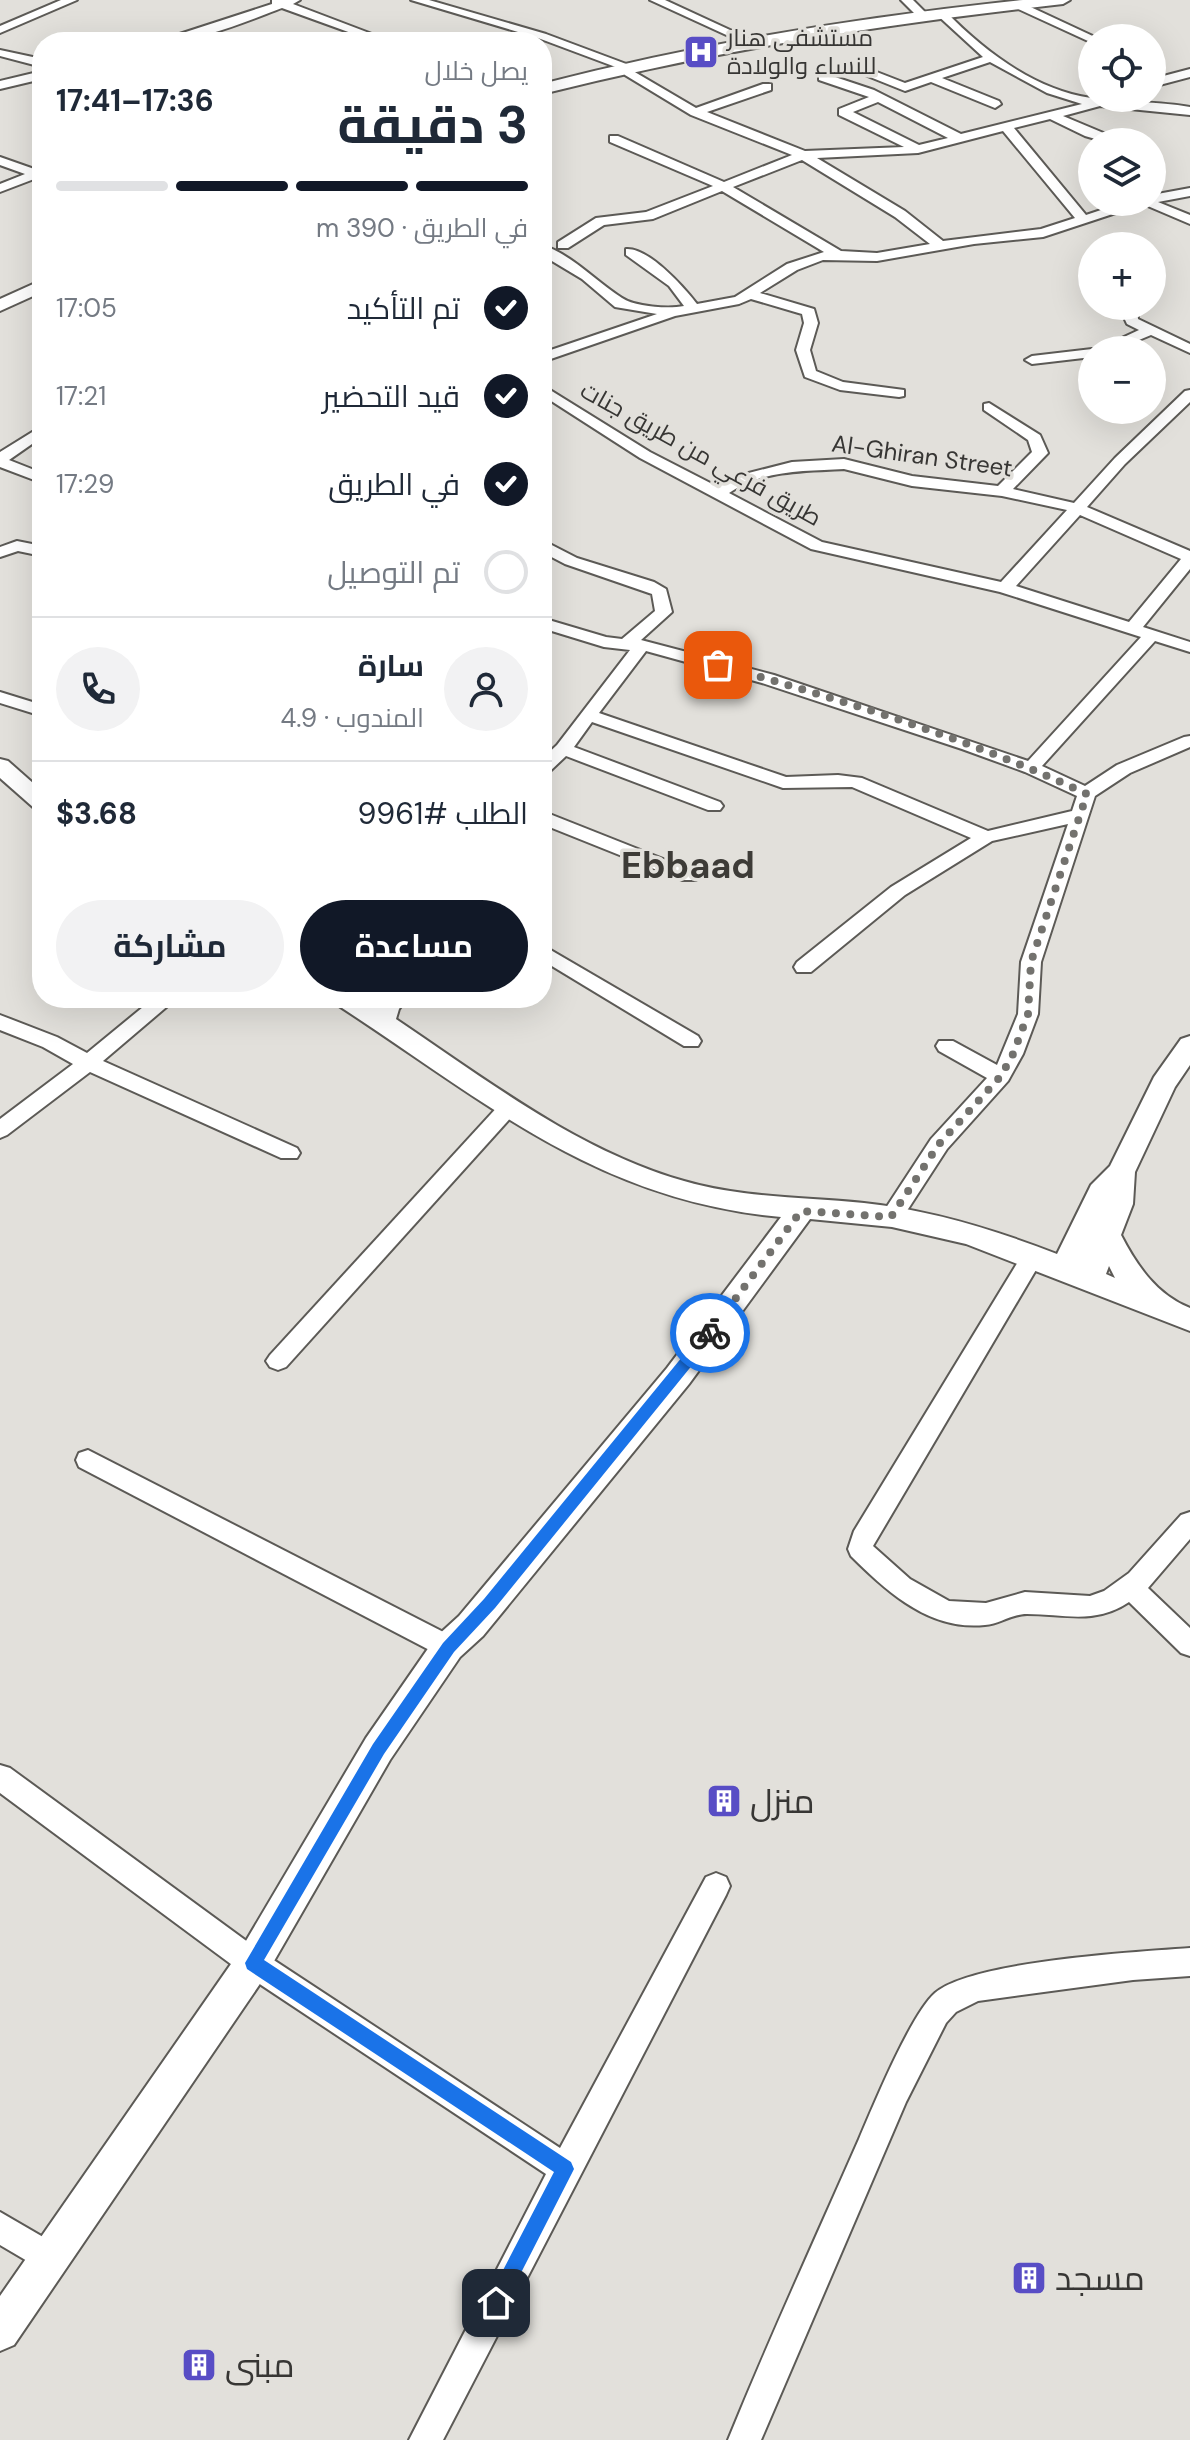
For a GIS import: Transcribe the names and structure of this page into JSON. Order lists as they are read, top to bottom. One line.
{"streets":{"street":["طريق فرعي من طريق جنات","Al-Ghiran Street"]},"crossings":[["طريق فرعي من طريق جنات","Al-Ghiran Street"]],"districts":["Ebbaad"],"places":{"hospital":["مستشفى هنار للنساء والولادة"],"building":["منزل","مسجد","مبنى"]},"page":{"map_buttons":["+","−"],"heading":["3 دقيقة","يصل خلال","17:36–17:41"],"panel":["سارة","المندوب · 4.9","الطلب #9961","$3.68"],"bar":"في الطريق · 390 m","list":[["تم التأكيد","17:05"],["قيد التحضير","17:21"],["في الطريق","17:29"],"تم التوصيل"],"buttons":["مساعدة","مشاركة"]}}
